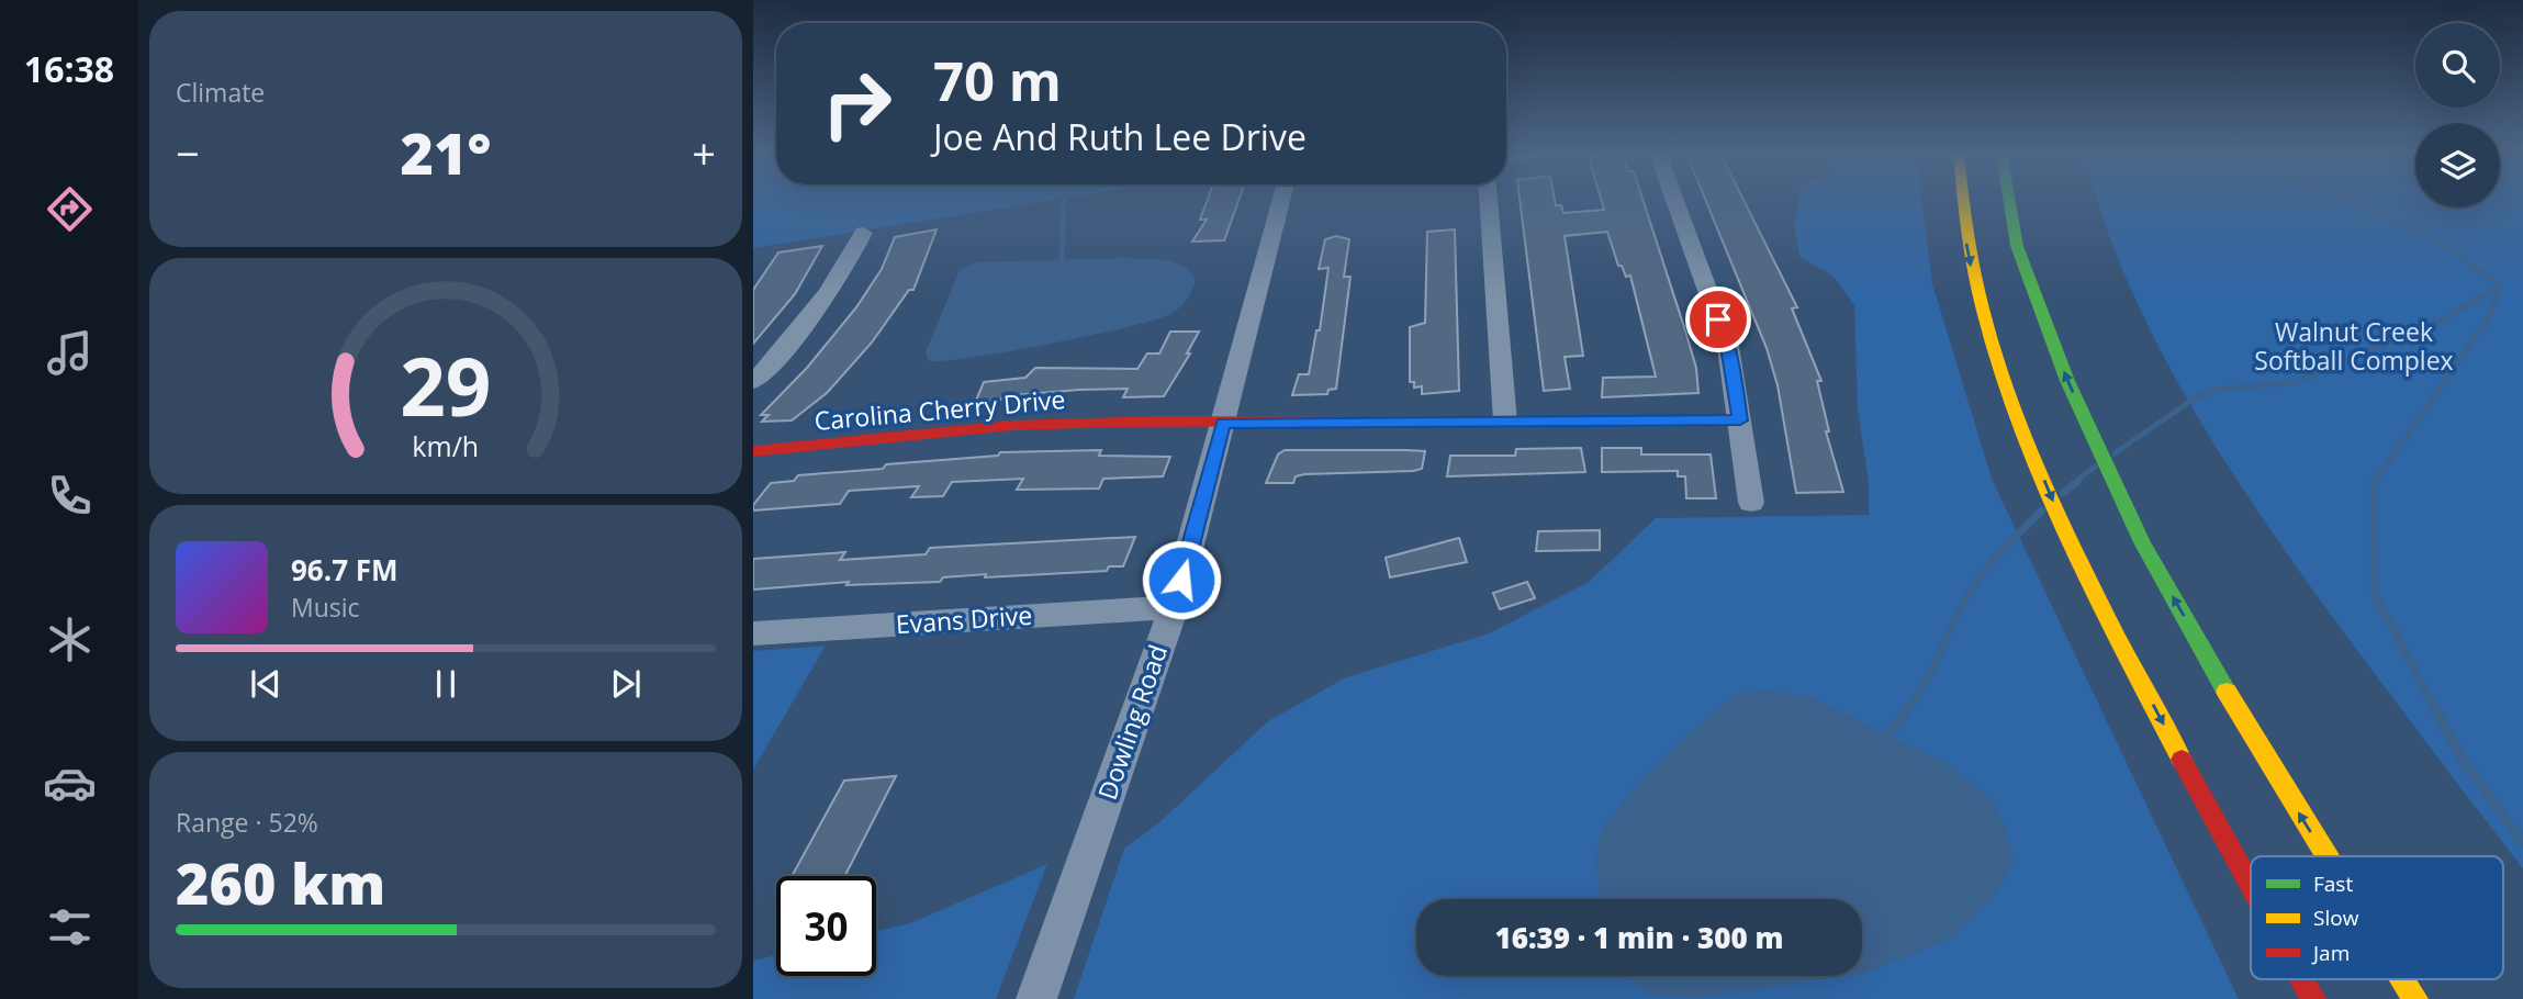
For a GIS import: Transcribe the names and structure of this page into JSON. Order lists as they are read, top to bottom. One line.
{"streets":{"main road":["Carolina Cherry Drive"],"street":["Evans Drive","Dowling Road"]},"crossings":[["Carolina Cherry Drive","Dowling Road"],["Evans Drive","Dowling Road"]],"parks":["Walnut Creek Softball Complex"],"legend":["Fast","Slow","Jam"],"page":{"tabs":"16:38","tile":["Climate",["Range · 52%","260 km"]],"turn":["70 m","Joe And Ruth Lee Drive"],"heat":["−","21°","+"],"song":["96.7 FM","Music"],"limit":"30","trip":"16:39 · 1 min · 300 m","gauge":["29","km/h"]}}
